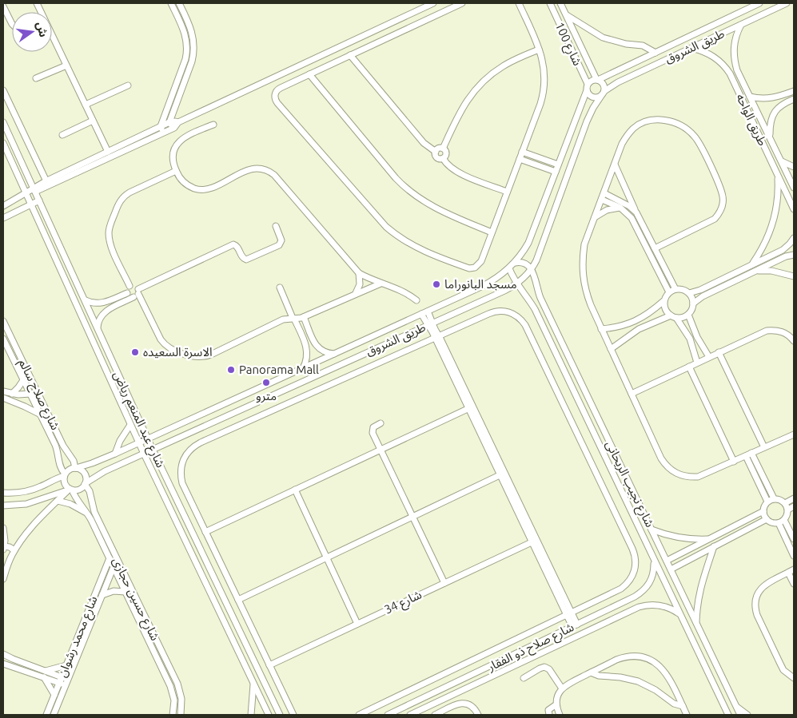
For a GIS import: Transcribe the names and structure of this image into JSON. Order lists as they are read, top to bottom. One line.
{"streets":{"street":["شارع 100","طريق الشروق","طريق الواحه","شارع صلاح سالم","شارع عبد المنعم رياض","شارع نجيب الريحانى","شارع حسين حجازى","شارع 34","شارع محمد رشوان","شارع صلاح ذو الفقار"]},"crossings":[["شارع 100","طريق الشروق"],["طريق الشروق","طريق الواحه"],["طريق الشروق","شارع صلاح سالم"],["طريق الشروق","شارع عبد المنعم رياض"],["طريق الشروق","شارع نجيب الريحانى"],["طريق الشروق","شارع حسين حجازى"],["شارع صلاح سالم","شارع حسين حجازى"],["شارع نجيب الريحانى","شارع صلاح ذو الفقار"],["شارع حسين حجازى","شارع محمد رشوان"]],"places":["مسجد البانوراما","الاسرة السعيده","Panorama Mall","مترو"],"north":"right"}
